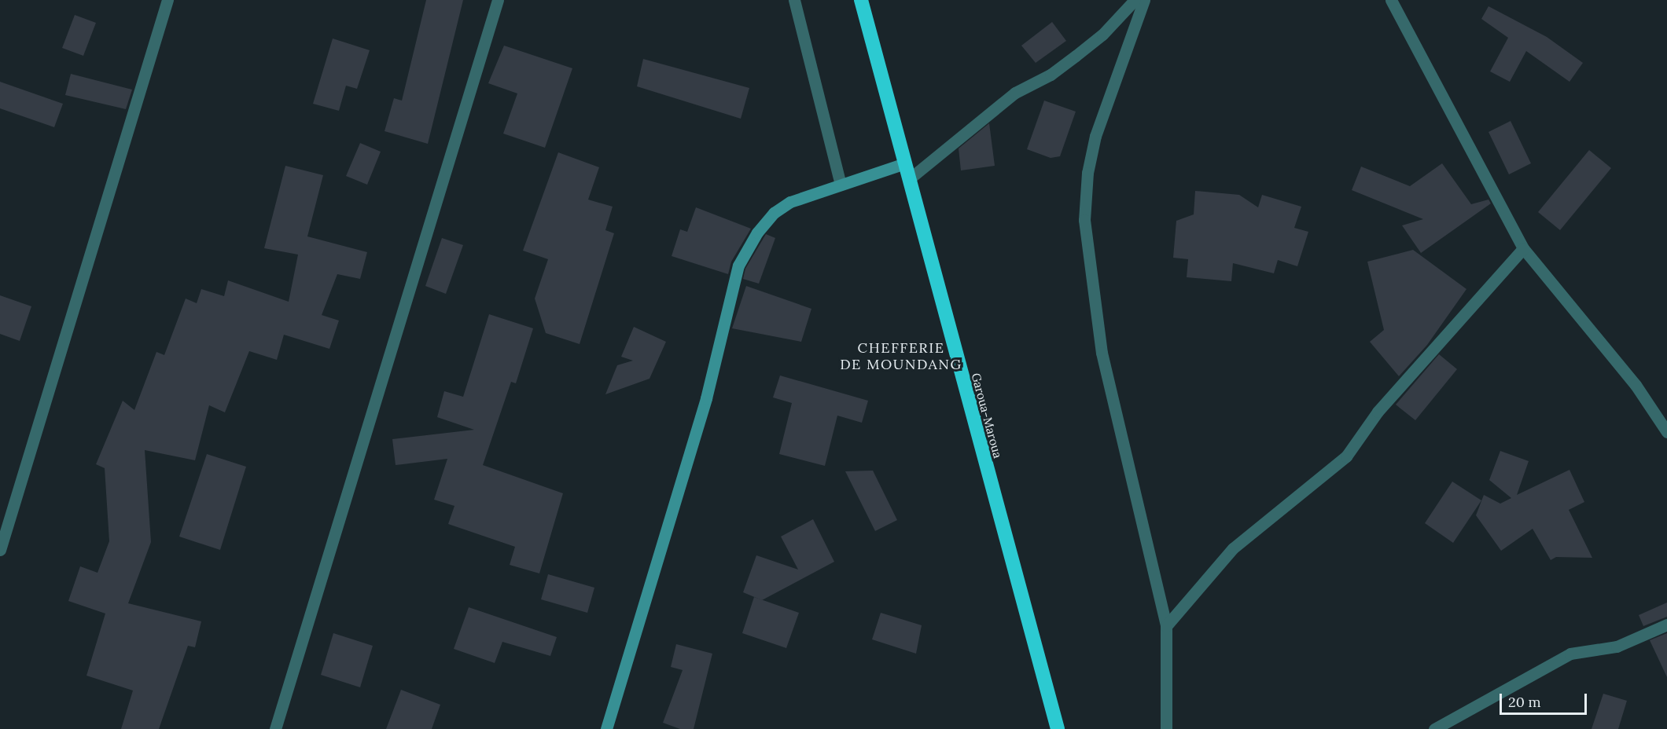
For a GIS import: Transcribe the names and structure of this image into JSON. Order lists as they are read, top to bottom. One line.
{"streets":{"highway":["Garoua-Maroua"]},"districts":["CHEFFERIE DE MOUNDANG"],"scale_bar":"20 m"}
